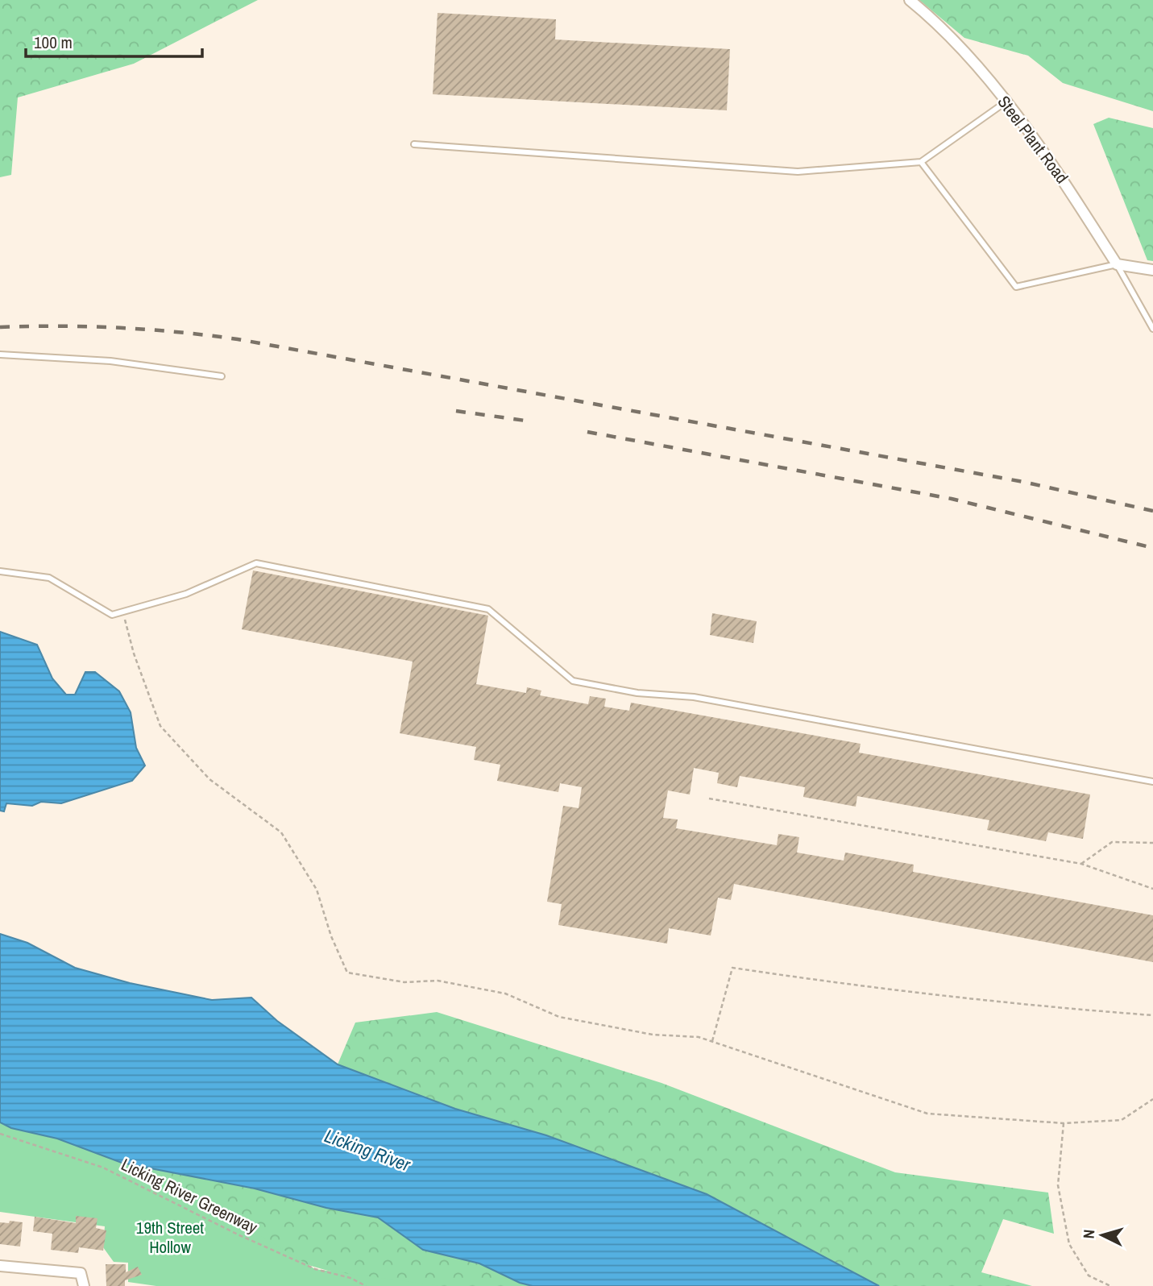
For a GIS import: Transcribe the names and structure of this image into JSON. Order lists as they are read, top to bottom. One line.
{"streets":{"street":["Steel Plant Road"],"path":["Licking River Greenway"]},"water":["Licking River"],"parks":["19th Street Hollow"],"scale_bar":"100 m","north":"left"}
